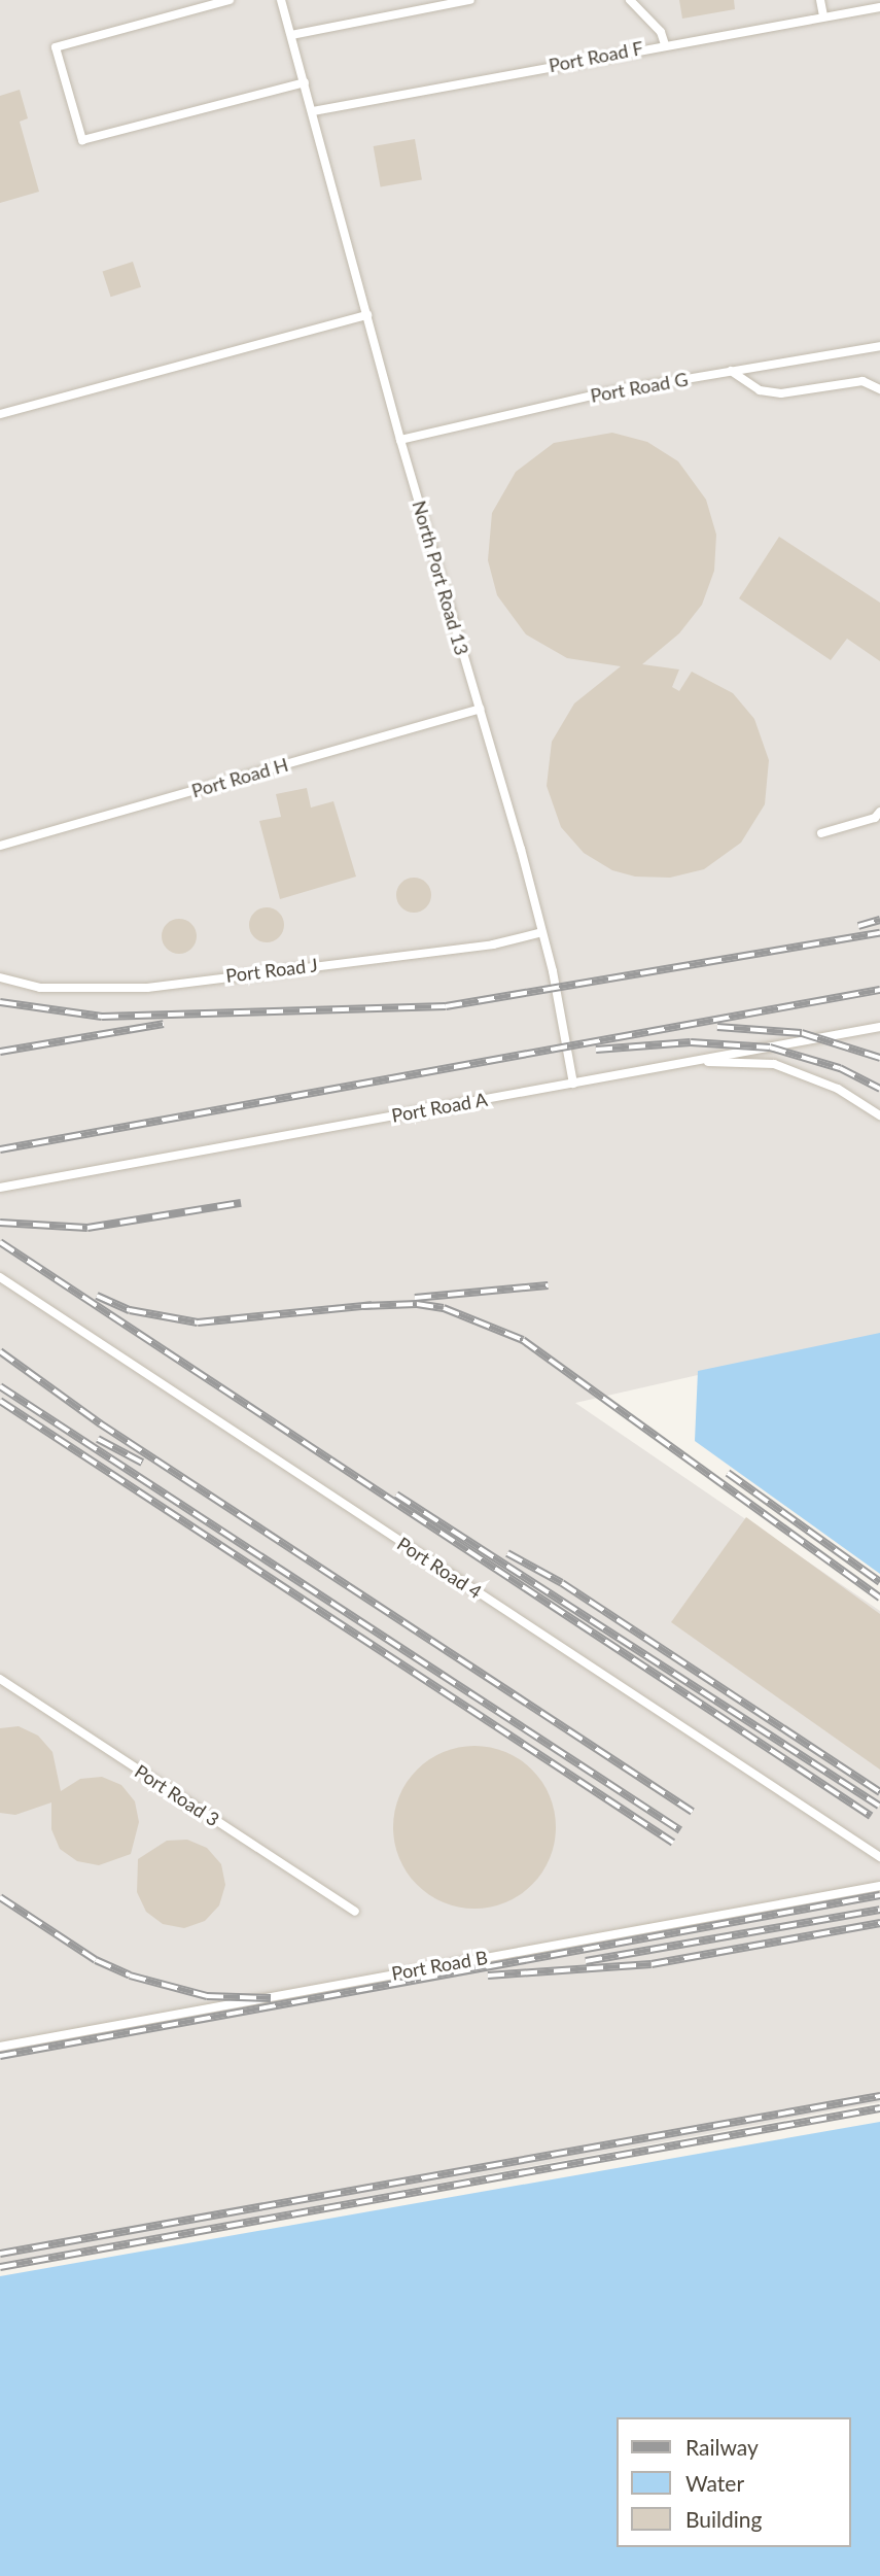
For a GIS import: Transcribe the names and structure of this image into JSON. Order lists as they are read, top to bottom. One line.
{"streets":{"lane":["Port Road F","Port Road G","North Port Road 13","Port Road H","Port Road J","Port Road A","Port Road 4","Port Road 3","Port Road B"]},"crossings":[["Port Road F","North Port Road 13"],["Port Road G","North Port Road 13"],["North Port Road 13","Port Road H"],["North Port Road 13","Port Road J"],["North Port Road 13","Port Road A"]],"legend":["Railway","Water","Building"]}
